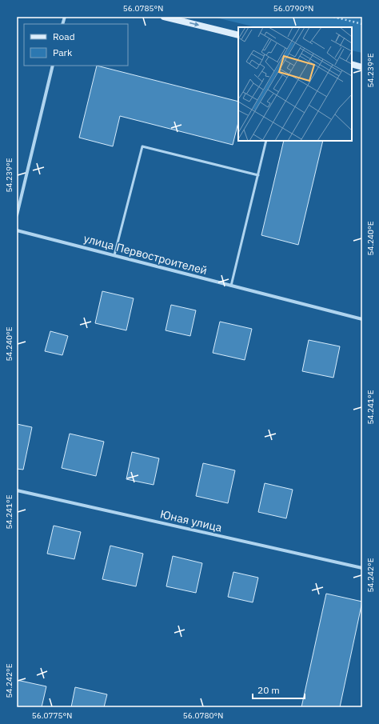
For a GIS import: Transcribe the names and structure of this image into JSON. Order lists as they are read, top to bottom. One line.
{"streets":{"street":["улица Первостроителей","Юная улица"]},"legend":["Road","Park"],"scale_bar":"20 m","coordinates":["56.0785°N","56.0790°N","54.239°E","54.240°E","54.241°E","54.242°E","56.0775°N","56.0780°N"]}
